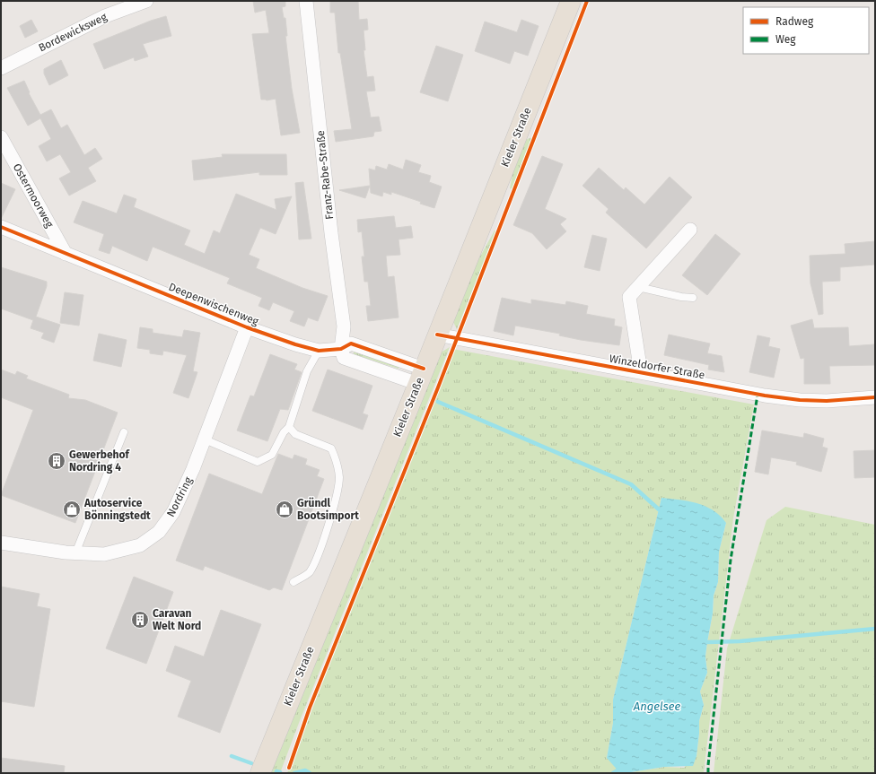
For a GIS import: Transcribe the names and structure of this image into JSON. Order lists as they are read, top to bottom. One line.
{"streets":{"main road":["Kieler Straße"],"street":["Bordewicksweg","Franz-Rabe-Straße","Ostermoorweg","Deepenwischenweg","Winzeldorfer Straße","Nordring"]},"crossings":[["Kieler Straße","Deepenwischenweg"],["Kieler Straße","Winzeldorfer Straße"],["Franz-Rabe-Straße","Deepenwischenweg"],["Ostermoorweg","Deepenwischenweg"],["Deepenwischenweg","Nordring"]],"water":["Angelsee"],"places":{"building":["Gewerbehof Nordring 4","Caravan Welt Nord"],"shop":["Autoservice Bönningstedt","Gründl Bootsimport"]},"legend":["Radweg","Weg"]}
